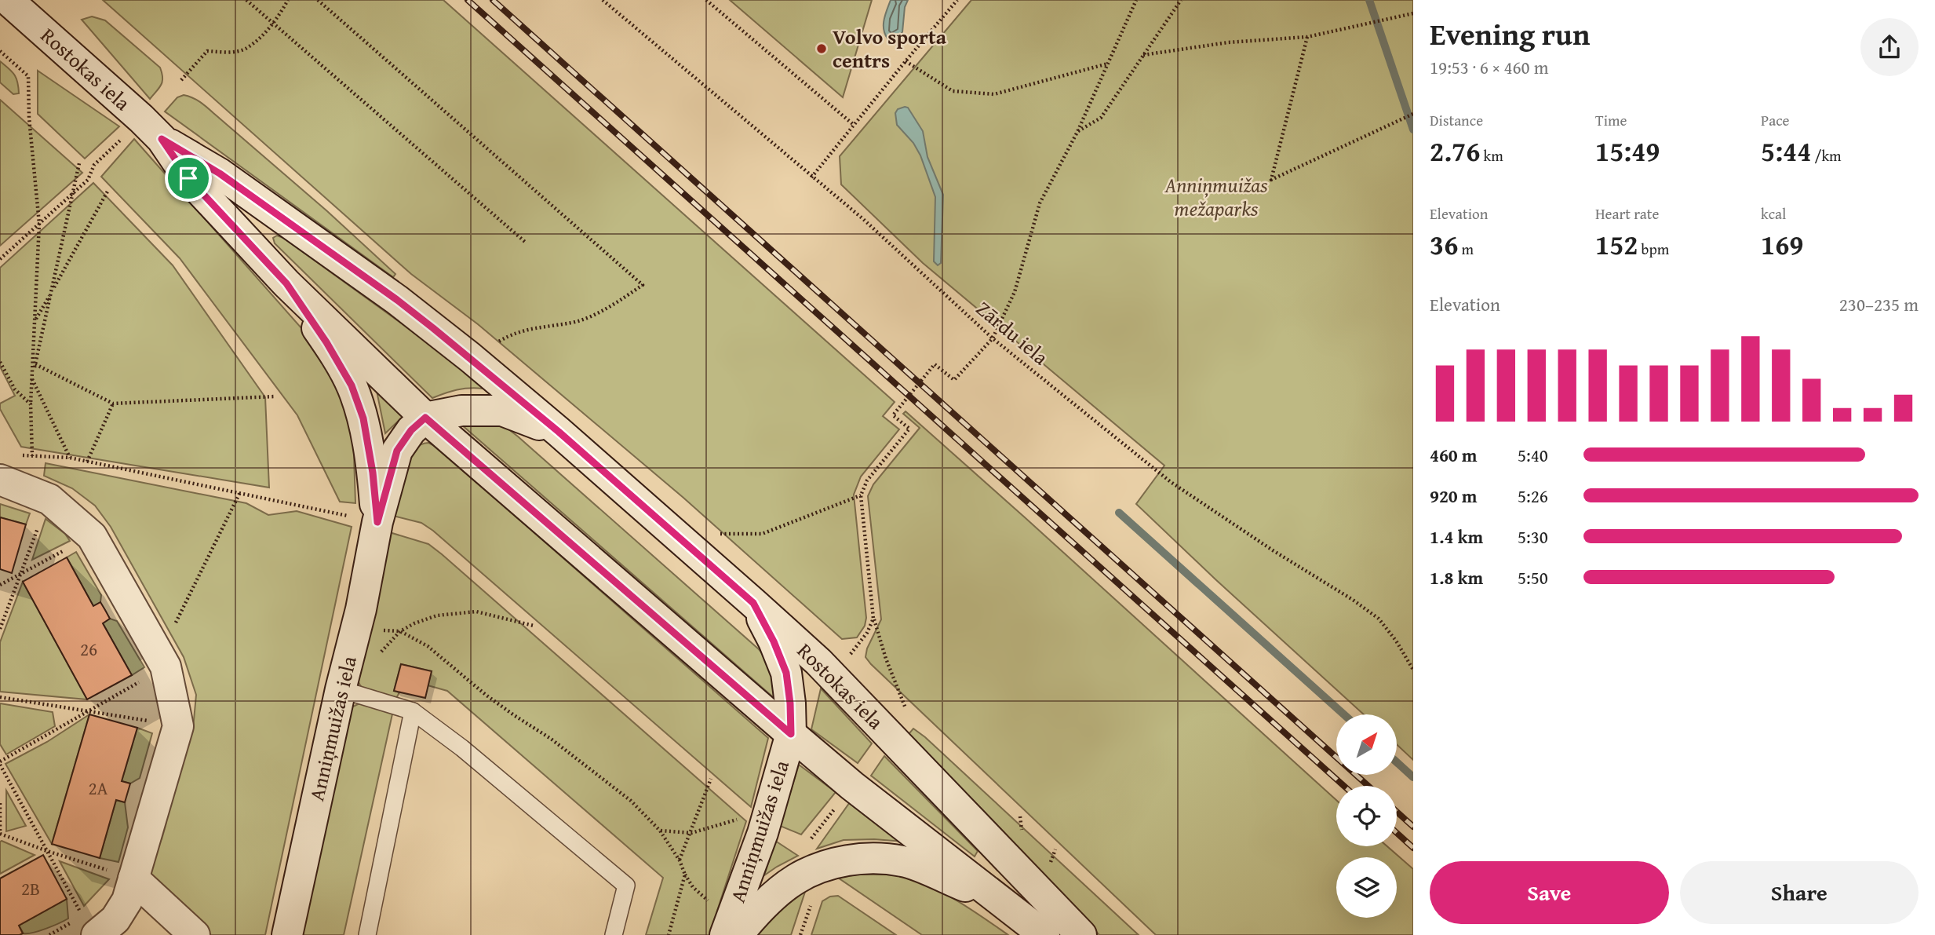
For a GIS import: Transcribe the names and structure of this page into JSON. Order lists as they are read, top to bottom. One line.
{"streets":{"street":["Rostokas iela","Anniņmuižas iela"],"path":["Zārdu iela"]},"crossings":[["Rostokas iela","Anniņmuižas iela"]],"parks":["Anniņmuižas mežaparks"],"places":["Volvo sporta centrs"],"house_numbers":["26","2A","2B"],"north":"top right","page":{"heading":["Evening run","19:53 · 6 × 460 m"],"stats":[["Distance","2.76 km"],["Time","15:49"],["Pace","5:44 /km"],["Elevation","36 m"],["Heart rate","152 bpm"],["kcal","169"]],"chart":["Elevation","230–235 m"],"list":[{"name":"460 m","note":"5:40"},{"name":"920 m","note":"5:26"},{"name":"1.4 km","note":"5:30"},{"name":"1.8 km","note":"5:50"}],"buttons":["Save","Share"]}}
